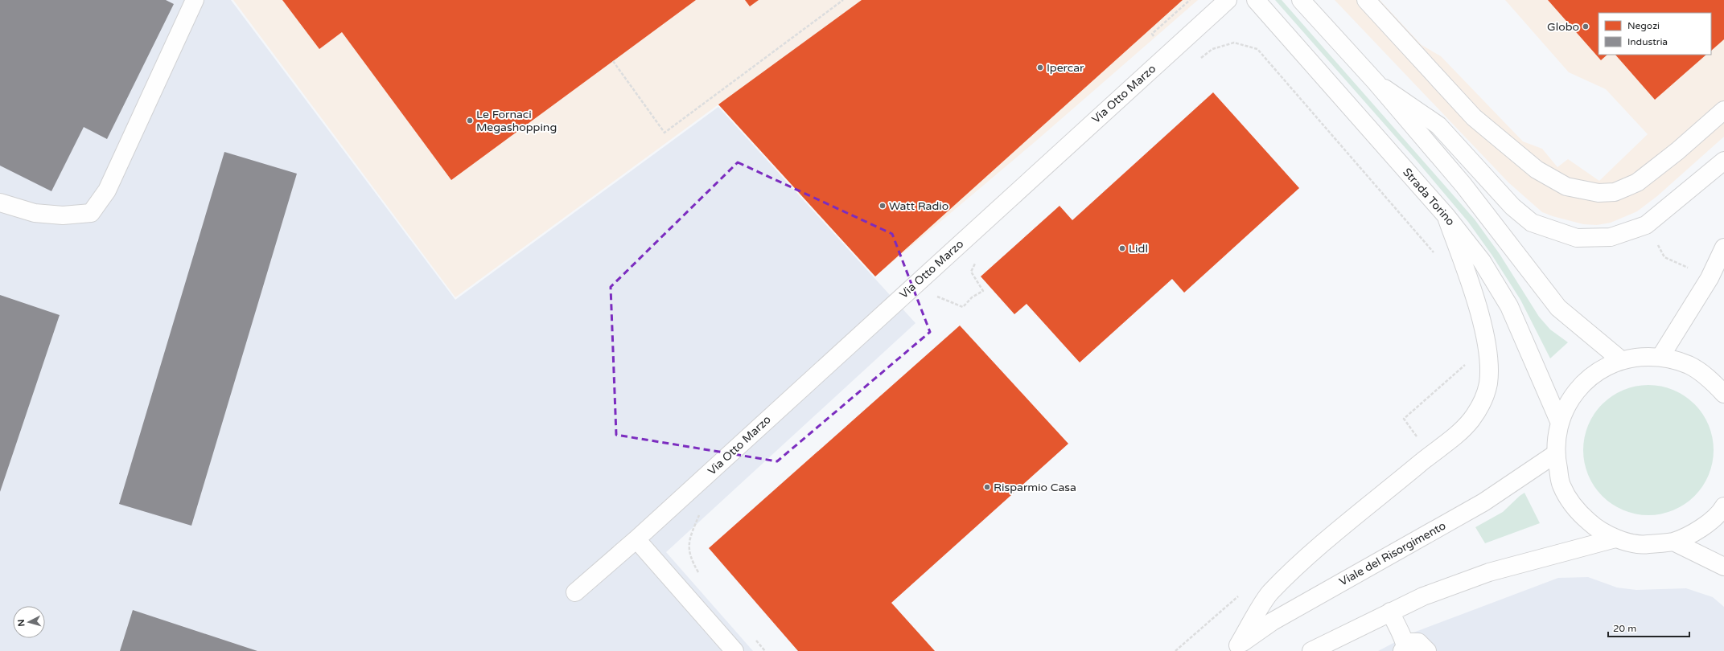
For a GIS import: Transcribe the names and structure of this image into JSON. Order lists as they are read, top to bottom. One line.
{"streets":{"street":["Via Otto Marzo","Strada Torino","Viale del Risorgimento"]},"places":["Globo","Ipercar","Le Fornaci Megashopping","Watt Radio","Lidl","Risparmio Casa"],"legend":["Negozi","Industria"],"scale_bar":"20 m","north":"left"}
